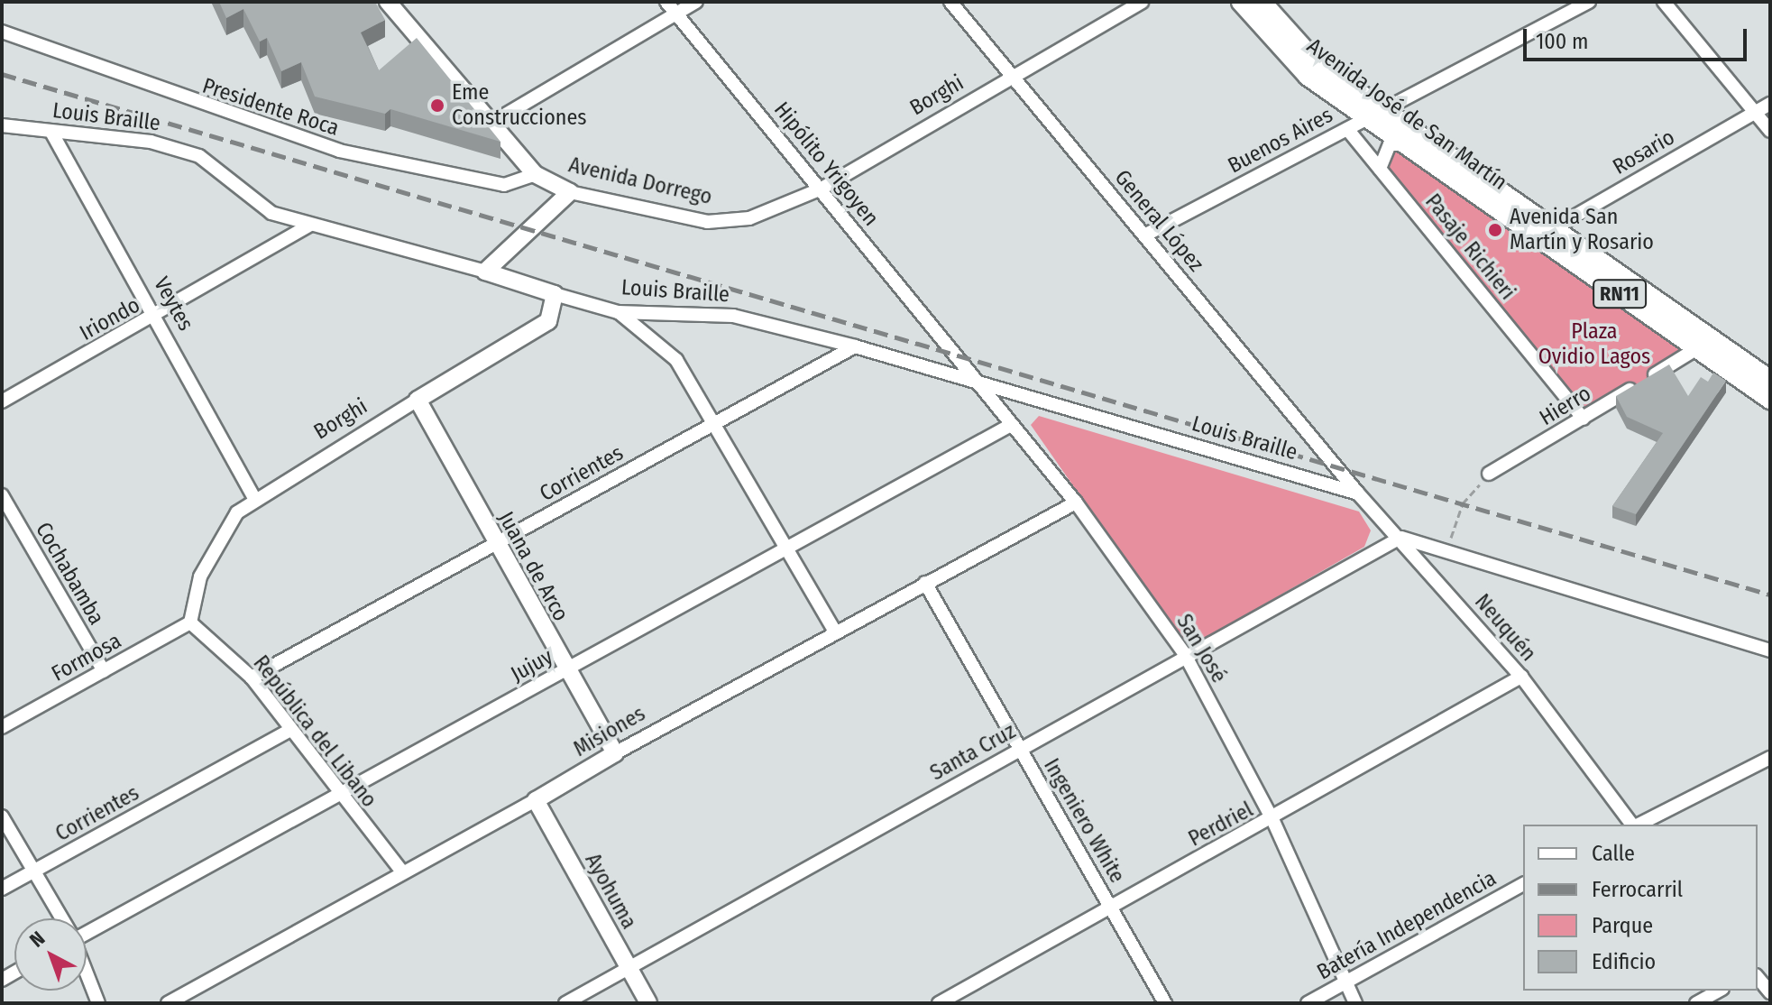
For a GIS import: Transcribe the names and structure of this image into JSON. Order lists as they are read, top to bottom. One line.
{"streets":{"main road":["Avenida José de San Martín","RN11"],"street":["Borghi","Presidente Roca","Louis Braille","Buenos Aires","Rosario","Hipólito Yrigoyen","Avenida Dorrego","General López","Pasaje Richieri","Veytes","Iriondo","Hierro","Corrientes","Juana de Arco","Cochabamba","Neuquén","San José","Formosa","Jujuy","República del Libano","Misiones","Santa Cruz","Ingeniero White","Perdriel","Ayohuma","Batería Independencia"]},"crossings":[["Borghi","Louis Braille"],["Borghi","Hipólito Yrigoyen"],["Borghi","Avenida Dorrego"],["Borghi","General López"],["Borghi","Veytes"],["Borghi","Juana de Arco"],["Borghi","Formosa"],["Borghi","República del Libano"],["Presidente Roca","Avenida Dorrego"],["Avenida José de San Martín","Buenos Aires"],["Avenida José de San Martín","Rosario"],["Avenida José de San Martín","Hierro"],["Louis Braille","Veytes"],["Louis Braille","Iriondo"],["Louis Braille","Corrientes"],["Louis Braille","Neuquén"],["Louis Braille","San José"],["Buenos Aires","General López"],["Buenos Aires","Pasaje Richieri"],["Hipólito Yrigoyen","San José"],["General López","Neuquén"],["Pasaje Richieri","Hierro"],["Veytes","Iriondo"],["Corrientes","Juana de Arco"],["Corrientes","República del Libano"],["Juana de Arco","Jujuy"],["Juana de Arco","Misiones"],["Cochabamba","Formosa"],["Neuquén","Santa Cruz"],["Neuquén","Perdriel"],["San José","Jujuy"],["San José","Misiones"],["San José","Santa Cruz"],["San José","Perdriel"],["San José","Batería Independencia"],["Formosa","República del Libano"],["Jujuy","República del Libano"],["República del Libano","Misiones"],["Misiones","Ingeniero White"],["Misiones","Ayohuma"],["Santa Cruz","Ingeniero White"],["Santa Cruz","Ayohuma"],["Ingeniero White","Perdriel"]],"parks":["Plaza Ovidio Lagos"],"places":["Eme Construcciones","Avenida San Martín y Rosario"],"legend":["Calle","Ferrocarril","Parque","Edificio"],"scale_bar":"100 m","north":"top left"}
